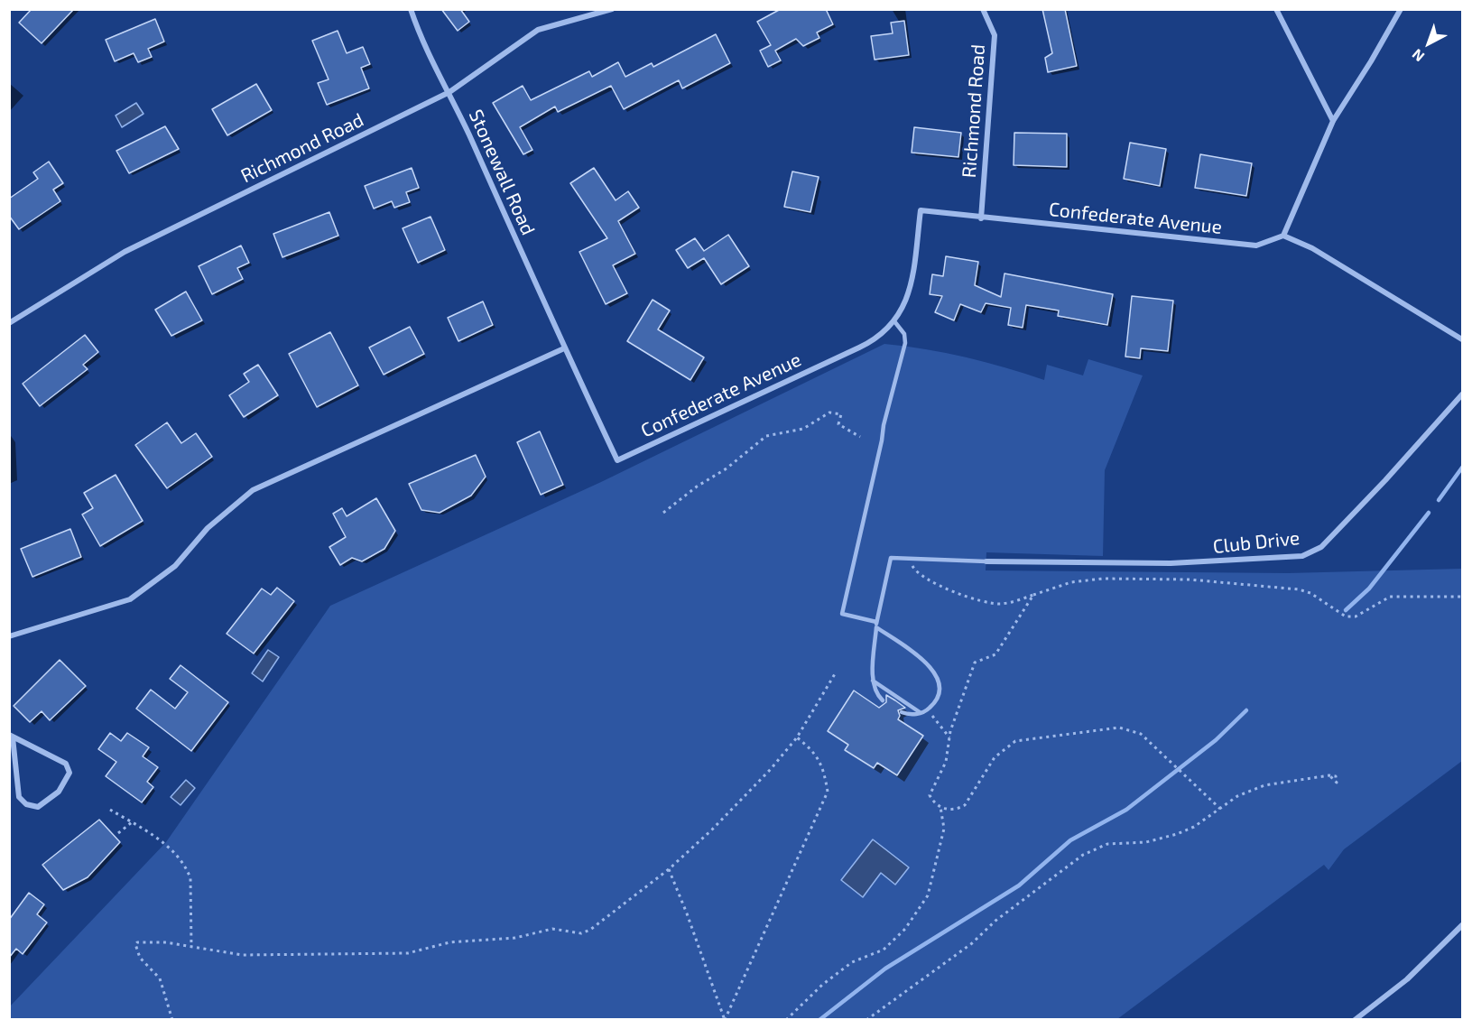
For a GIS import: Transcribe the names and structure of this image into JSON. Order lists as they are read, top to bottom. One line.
{"streets":{"street":["Richmond Road","Stonewall Road","Confederate Avenue","Club Drive"]},"crossings":[["Richmond Road","Stonewall Road"],["Richmond Road","Confederate Avenue"],["Stonewall Road","Confederate Avenue"]],"north":"bottom left"}
